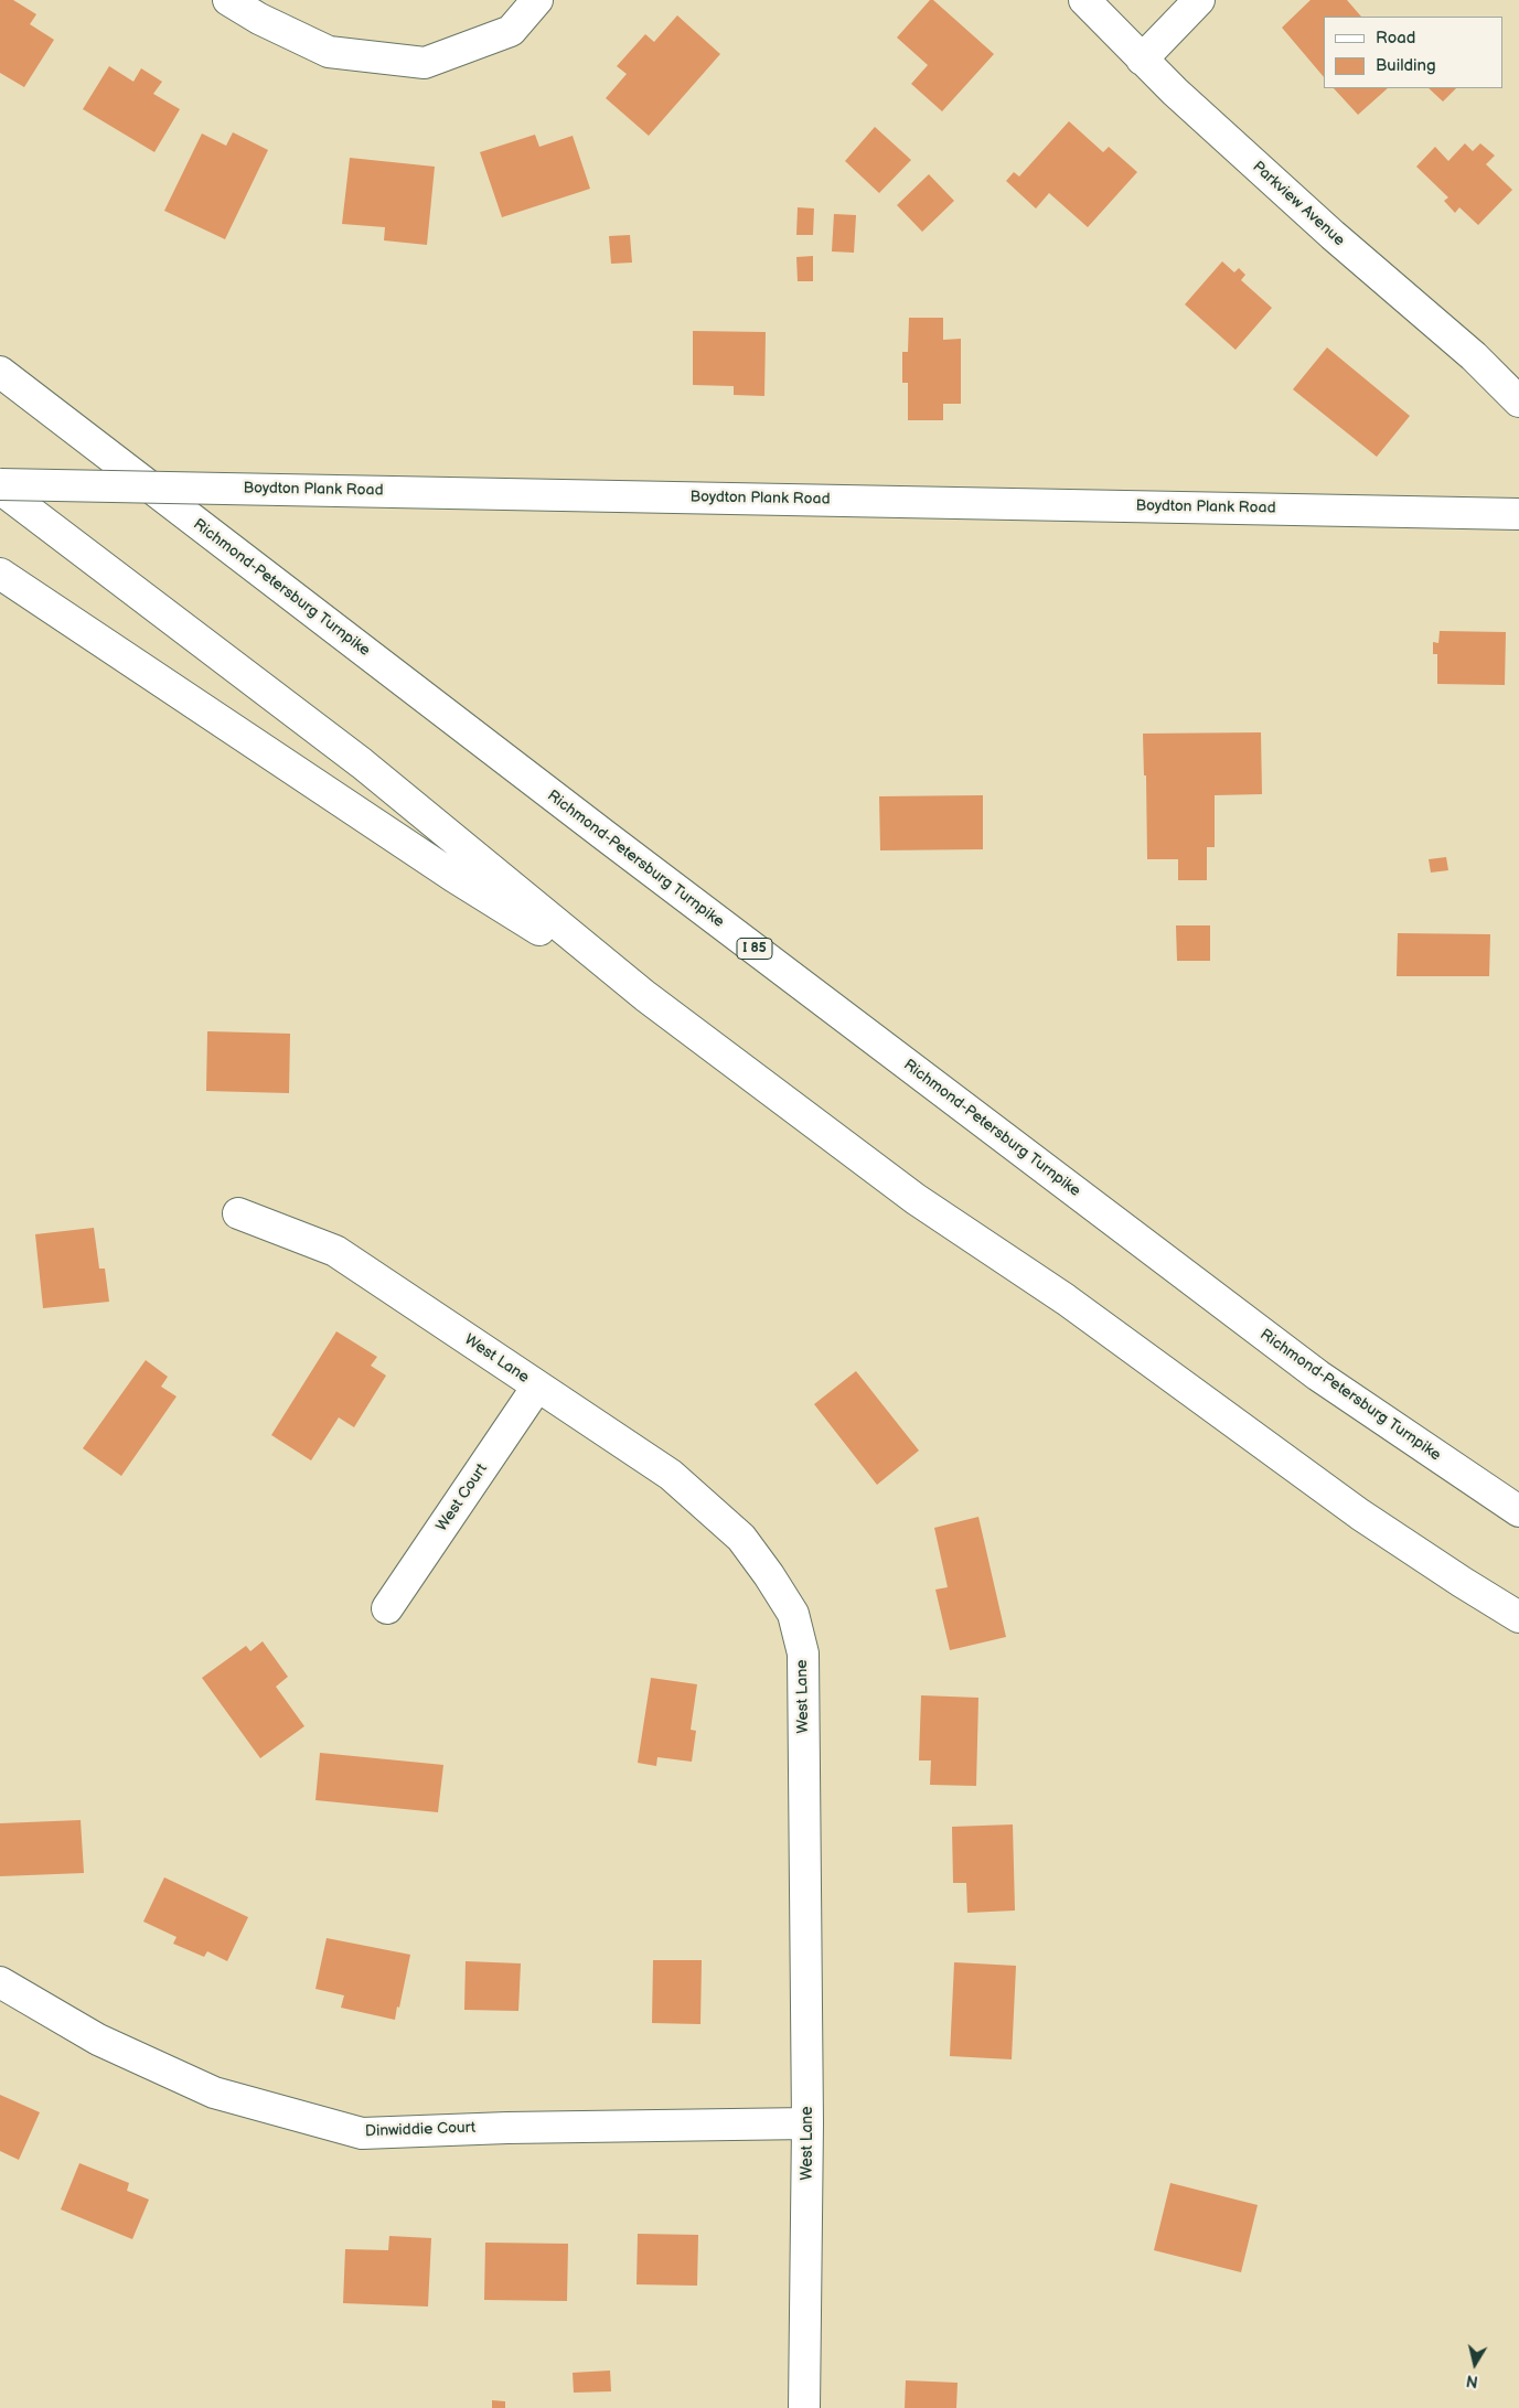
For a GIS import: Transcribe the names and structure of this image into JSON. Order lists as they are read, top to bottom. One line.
{"streets":{"main road":["Parkview Avenue","Boydton Plank Road","Richmond-Petersburg Turnpike","I 85","West Lane","West Court","Dinwiddie Court"]},"crossings":[["West Lane","West Court"],["West Lane","Dinwiddie Court"]],"legend":["Road","Building"],"north":"bottom"}
